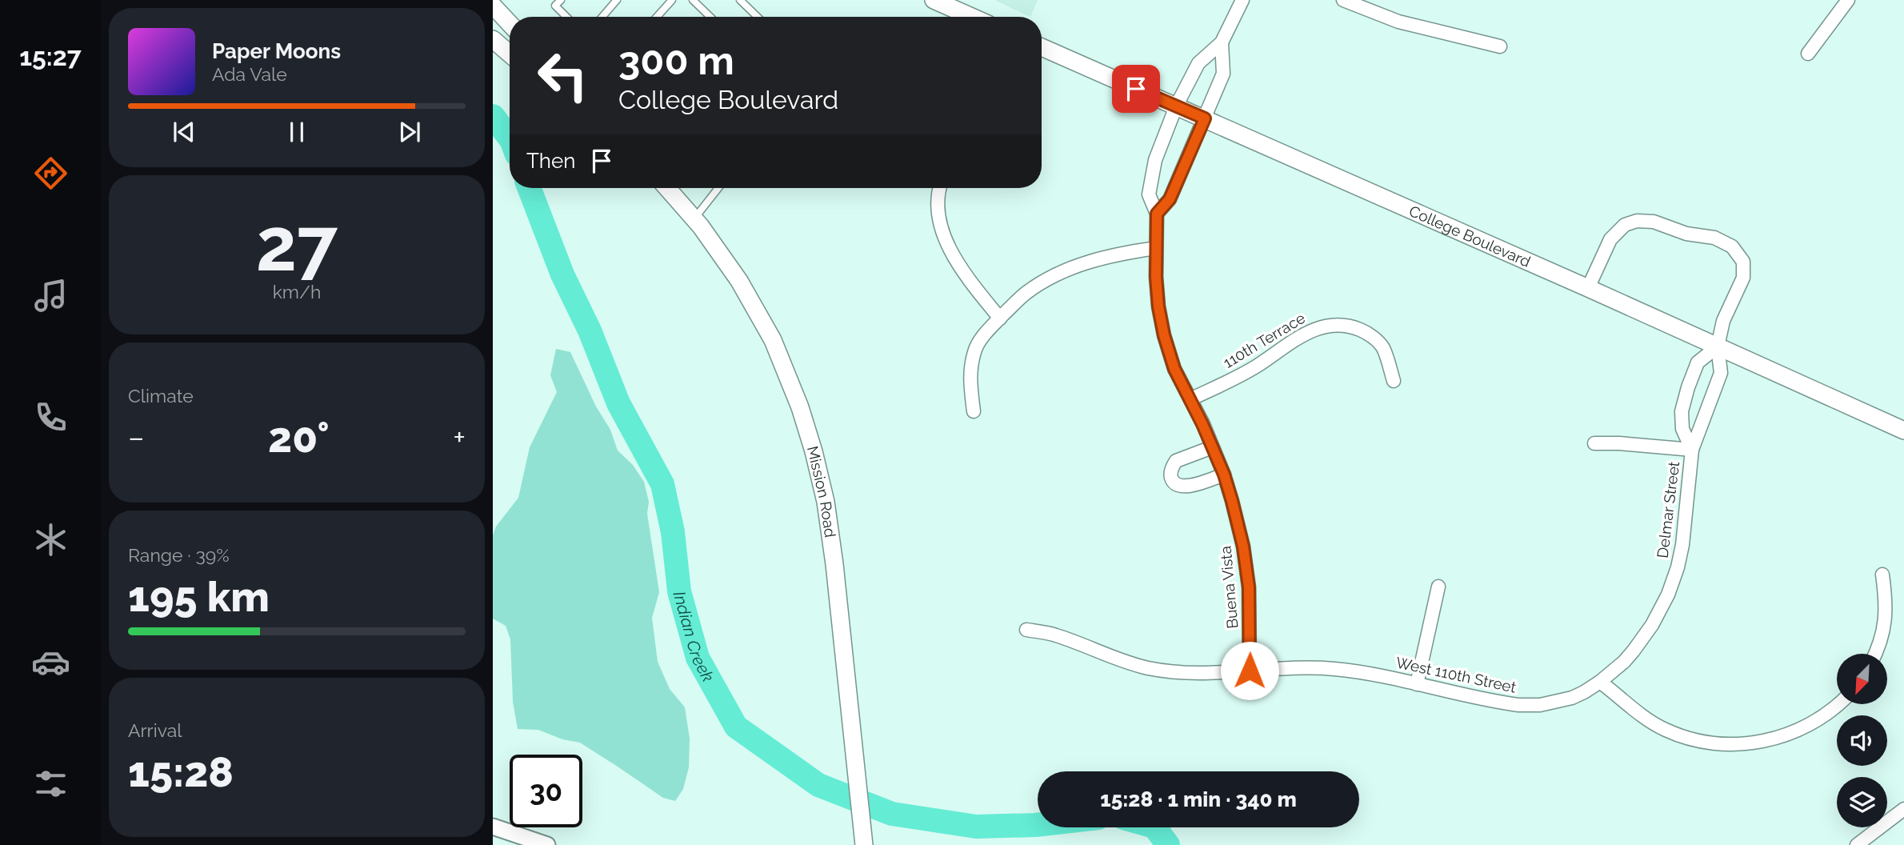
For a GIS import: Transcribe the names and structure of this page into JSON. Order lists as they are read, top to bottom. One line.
{"streets":{"main road":["College Boulevard","Mission Road"],"street":["110th Terrace","Delmar Street","Buena Vista","West 110th Street"]},"crossings":[["College Boulevard","Delmar Street"],["College Boulevard","Buena Vista"],["110th Terrace","Buena Vista"],["Delmar Street","West 110th Street"],["Buena Vista","West 110th Street"]],"water":["Indian Creek"],"north":"bottom left","page":{"tabs":"15:27","turn":["300 m","College Boulevard"],"song":["Paper Moons","Ada Vale"],"then":"Then","tile":[["27","km/h"],"Climate",["Range · 39%","195 km"],["Arrival","15:28"]],"heat":["−","20°","+"],"limit":"30","trip":"15:28 · 1 min · 340 m"}}
